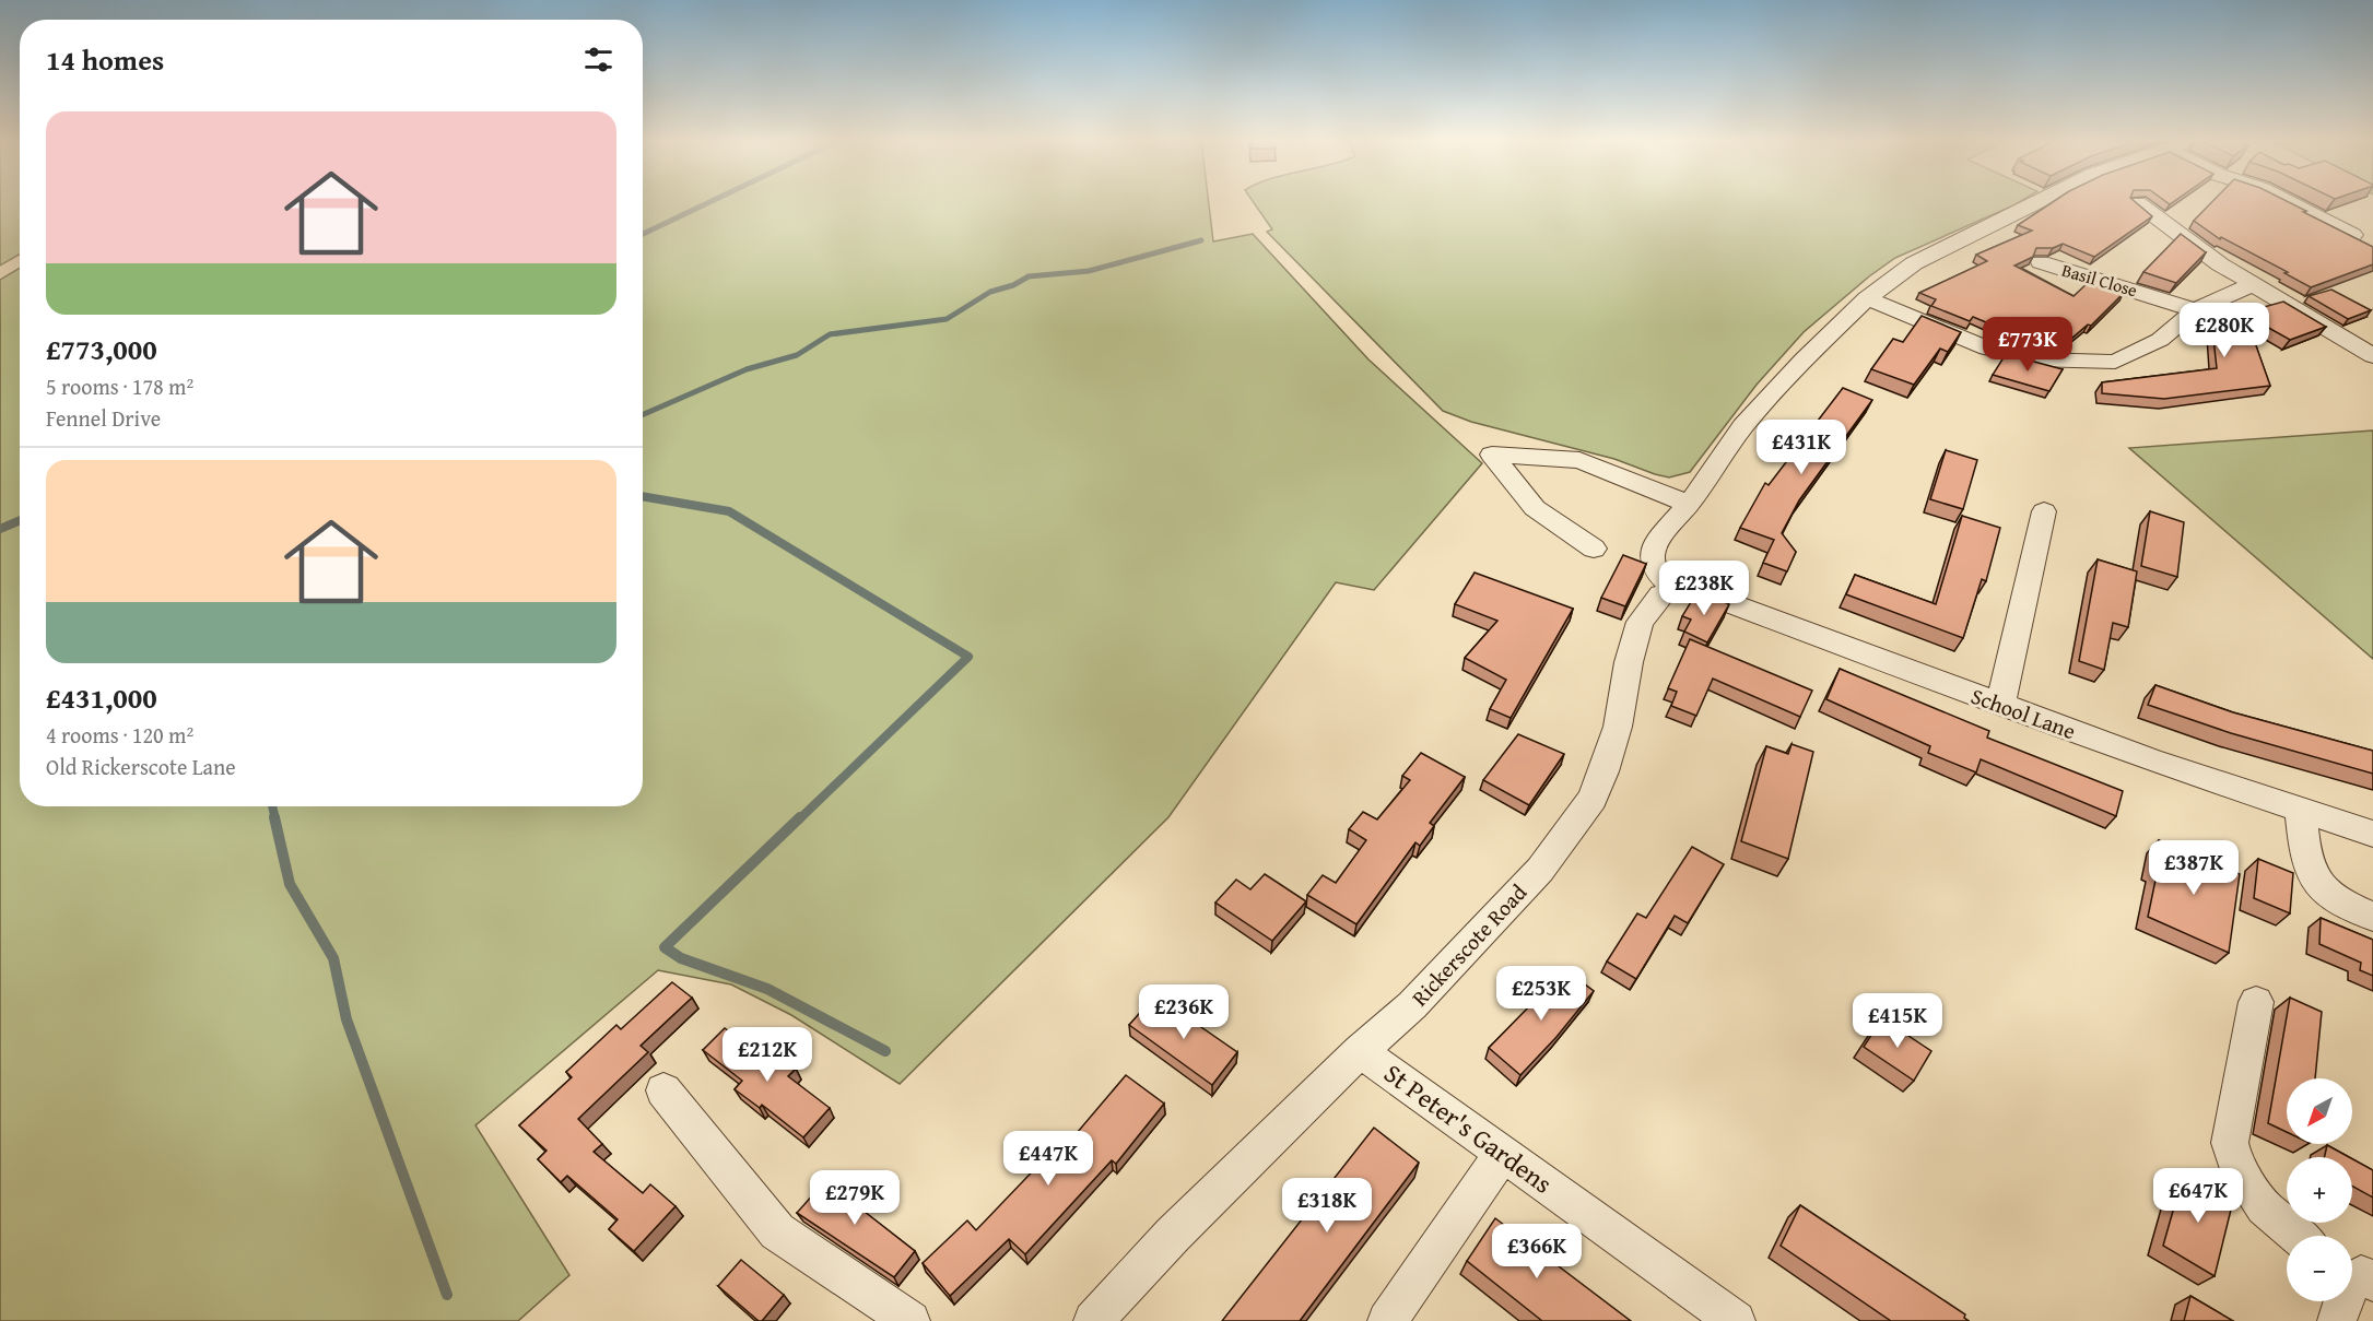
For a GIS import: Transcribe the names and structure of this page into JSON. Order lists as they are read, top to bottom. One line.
{"streets":{"street":["Basil Close","School Lane","Rickerscote Road","St Peter's Gardens"]},"crossings":[["School Lane","Rickerscote Road"],["Rickerscote Road","St Peter's Gardens"]],"north":"bottom left","page":{"heading":"14 homes","list":[{"name":"£773,000","note":"5 rooms · 178 m² · Fennel Drive"},{"name":"£431,000","note":"4 rooms · 120 m² · Old Rickerscote Lane"}],"price":["£280K","£773K","£431K","£238K","£387K","£253K","£236K","£415K","£212K","£447K","£647K","£279K","£318K","£366K"],"map_buttons":["+","−"]}}
